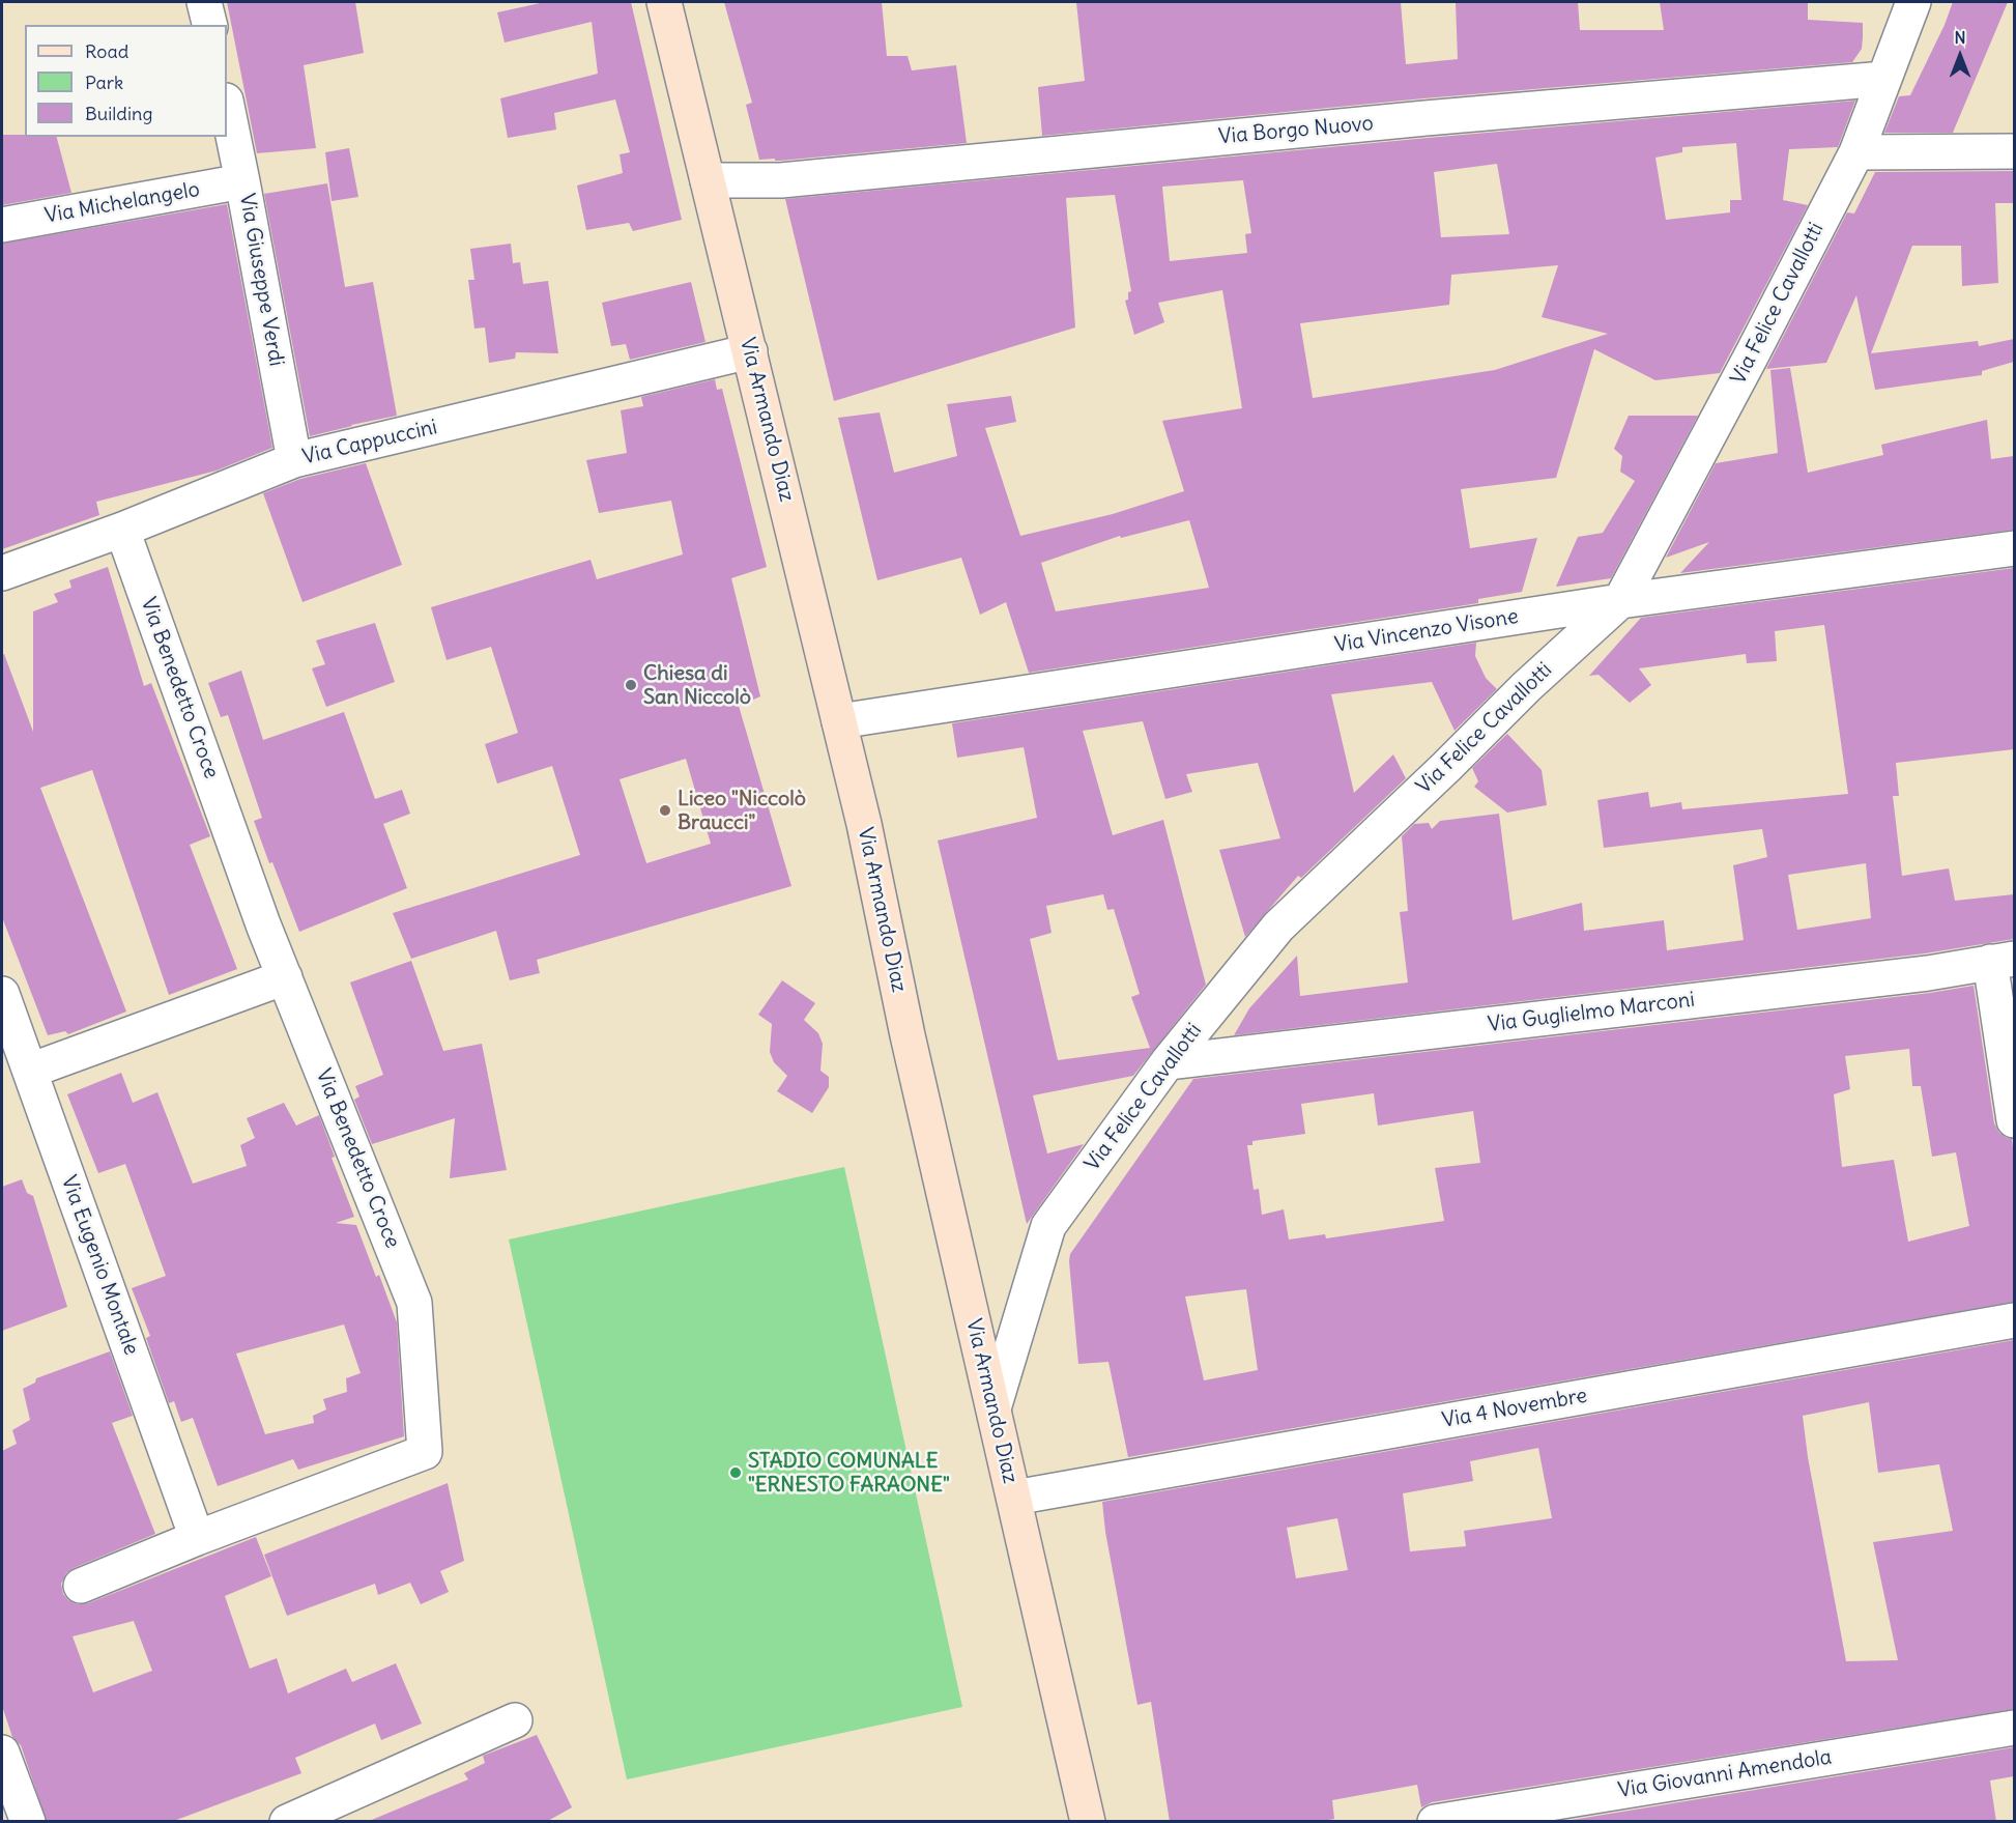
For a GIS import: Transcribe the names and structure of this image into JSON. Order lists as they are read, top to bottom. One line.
{"streets":{"street":["Via Borgo Nuovo","Via Michelangelo","Via Giuseppe Verdi","Via Felice Cavallotti","Via Armando Diaz","Via Cappuccini","Via Vincenzo Visone","Via Benedetto Croce","Via Guglielmo Marconi","Via Eugenio Montale","Via 4 Novembre","Via Giovanni Amendola"]},"crossings":[["Via Borgo Nuovo","Via Felice Cavallotti"],["Via Borgo Nuovo","Via Armando Diaz"],["Via Michelangelo","Via Giuseppe Verdi"],["Via Giuseppe Verdi","Via Cappuccini"],["Via Felice Cavallotti","Via Armando Diaz"],["Via Felice Cavallotti","Via Vincenzo Visone"],["Via Felice Cavallotti","Via Guglielmo Marconi"],["Via Armando Diaz","Via Cappuccini"],["Via Armando Diaz","Via Vincenzo Visone"],["Via Armando Diaz","Via 4 Novembre"],["Via Cappuccini","Via Benedetto Croce"],["Via Benedetto Croce","Via Eugenio Montale"]],"places":["Chiesa di San Niccolò","Liceo \"Niccolò Braucci\"","STADIO COMUNALE \"ERNESTO FARAONE\""],"legend":["Road","Park","Building"],"north":"top"}
